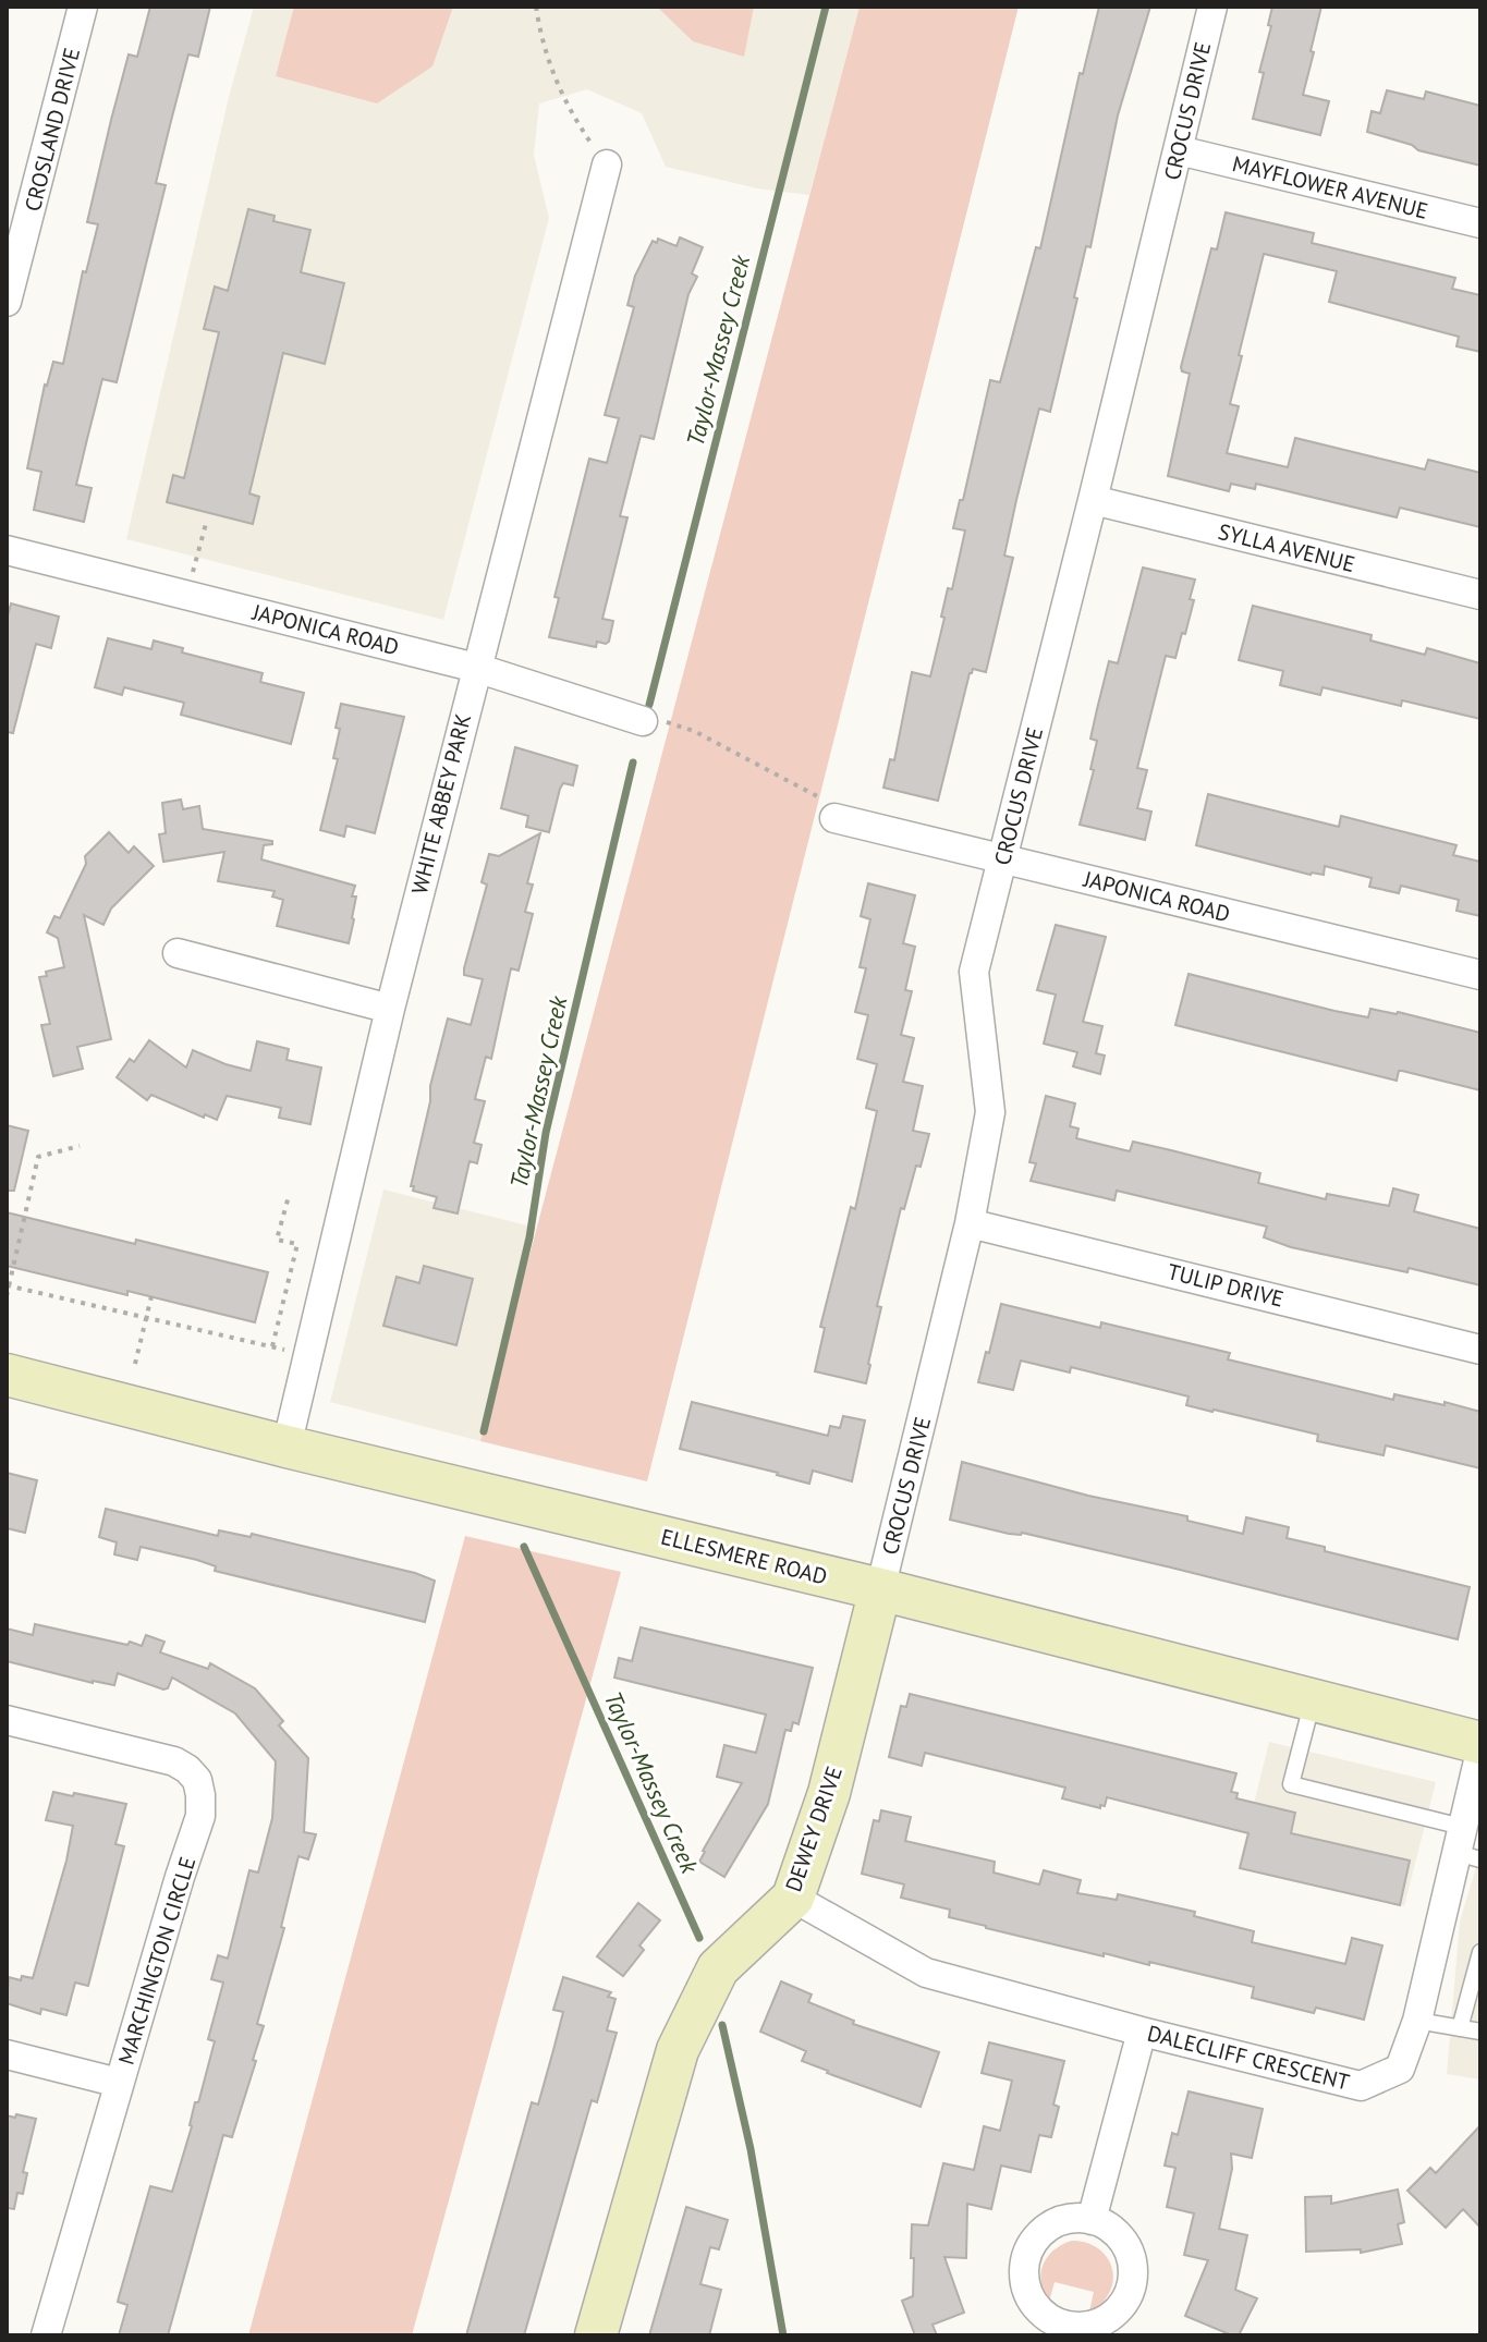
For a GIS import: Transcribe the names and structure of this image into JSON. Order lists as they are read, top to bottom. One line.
{"streets":{"main road":["ELLESMERE ROAD","DEWEY DRIVE"],"street":["CROCUS DRIVE","CROSLAND DRIVE","MAYFLOWER AVENUE","SYLLA AVENUE","JAPONICA ROAD","WHITE ABBEY PARK","TULIP DRIVE","MARCHINGTON CIRCLE","DALECLIFF CRESCENT"]},"crossings":[["CROCUS DRIVE","MAYFLOWER AVENUE"],["CROCUS DRIVE","SYLLA AVENUE"],["CROCUS DRIVE","JAPONICA ROAD"],["CROCUS DRIVE","TULIP DRIVE"],["CROCUS DRIVE","ELLESMERE ROAD"],["CROCUS DRIVE","DEWEY DRIVE"],["JAPONICA ROAD","WHITE ABBEY PARK"],["WHITE ABBEY PARK","ELLESMERE ROAD"],["ELLESMERE ROAD","DEWEY DRIVE"],["DEWEY DRIVE","DALECLIFF CRESCENT"]],"water":["Taylor-Massey Creek"]}
